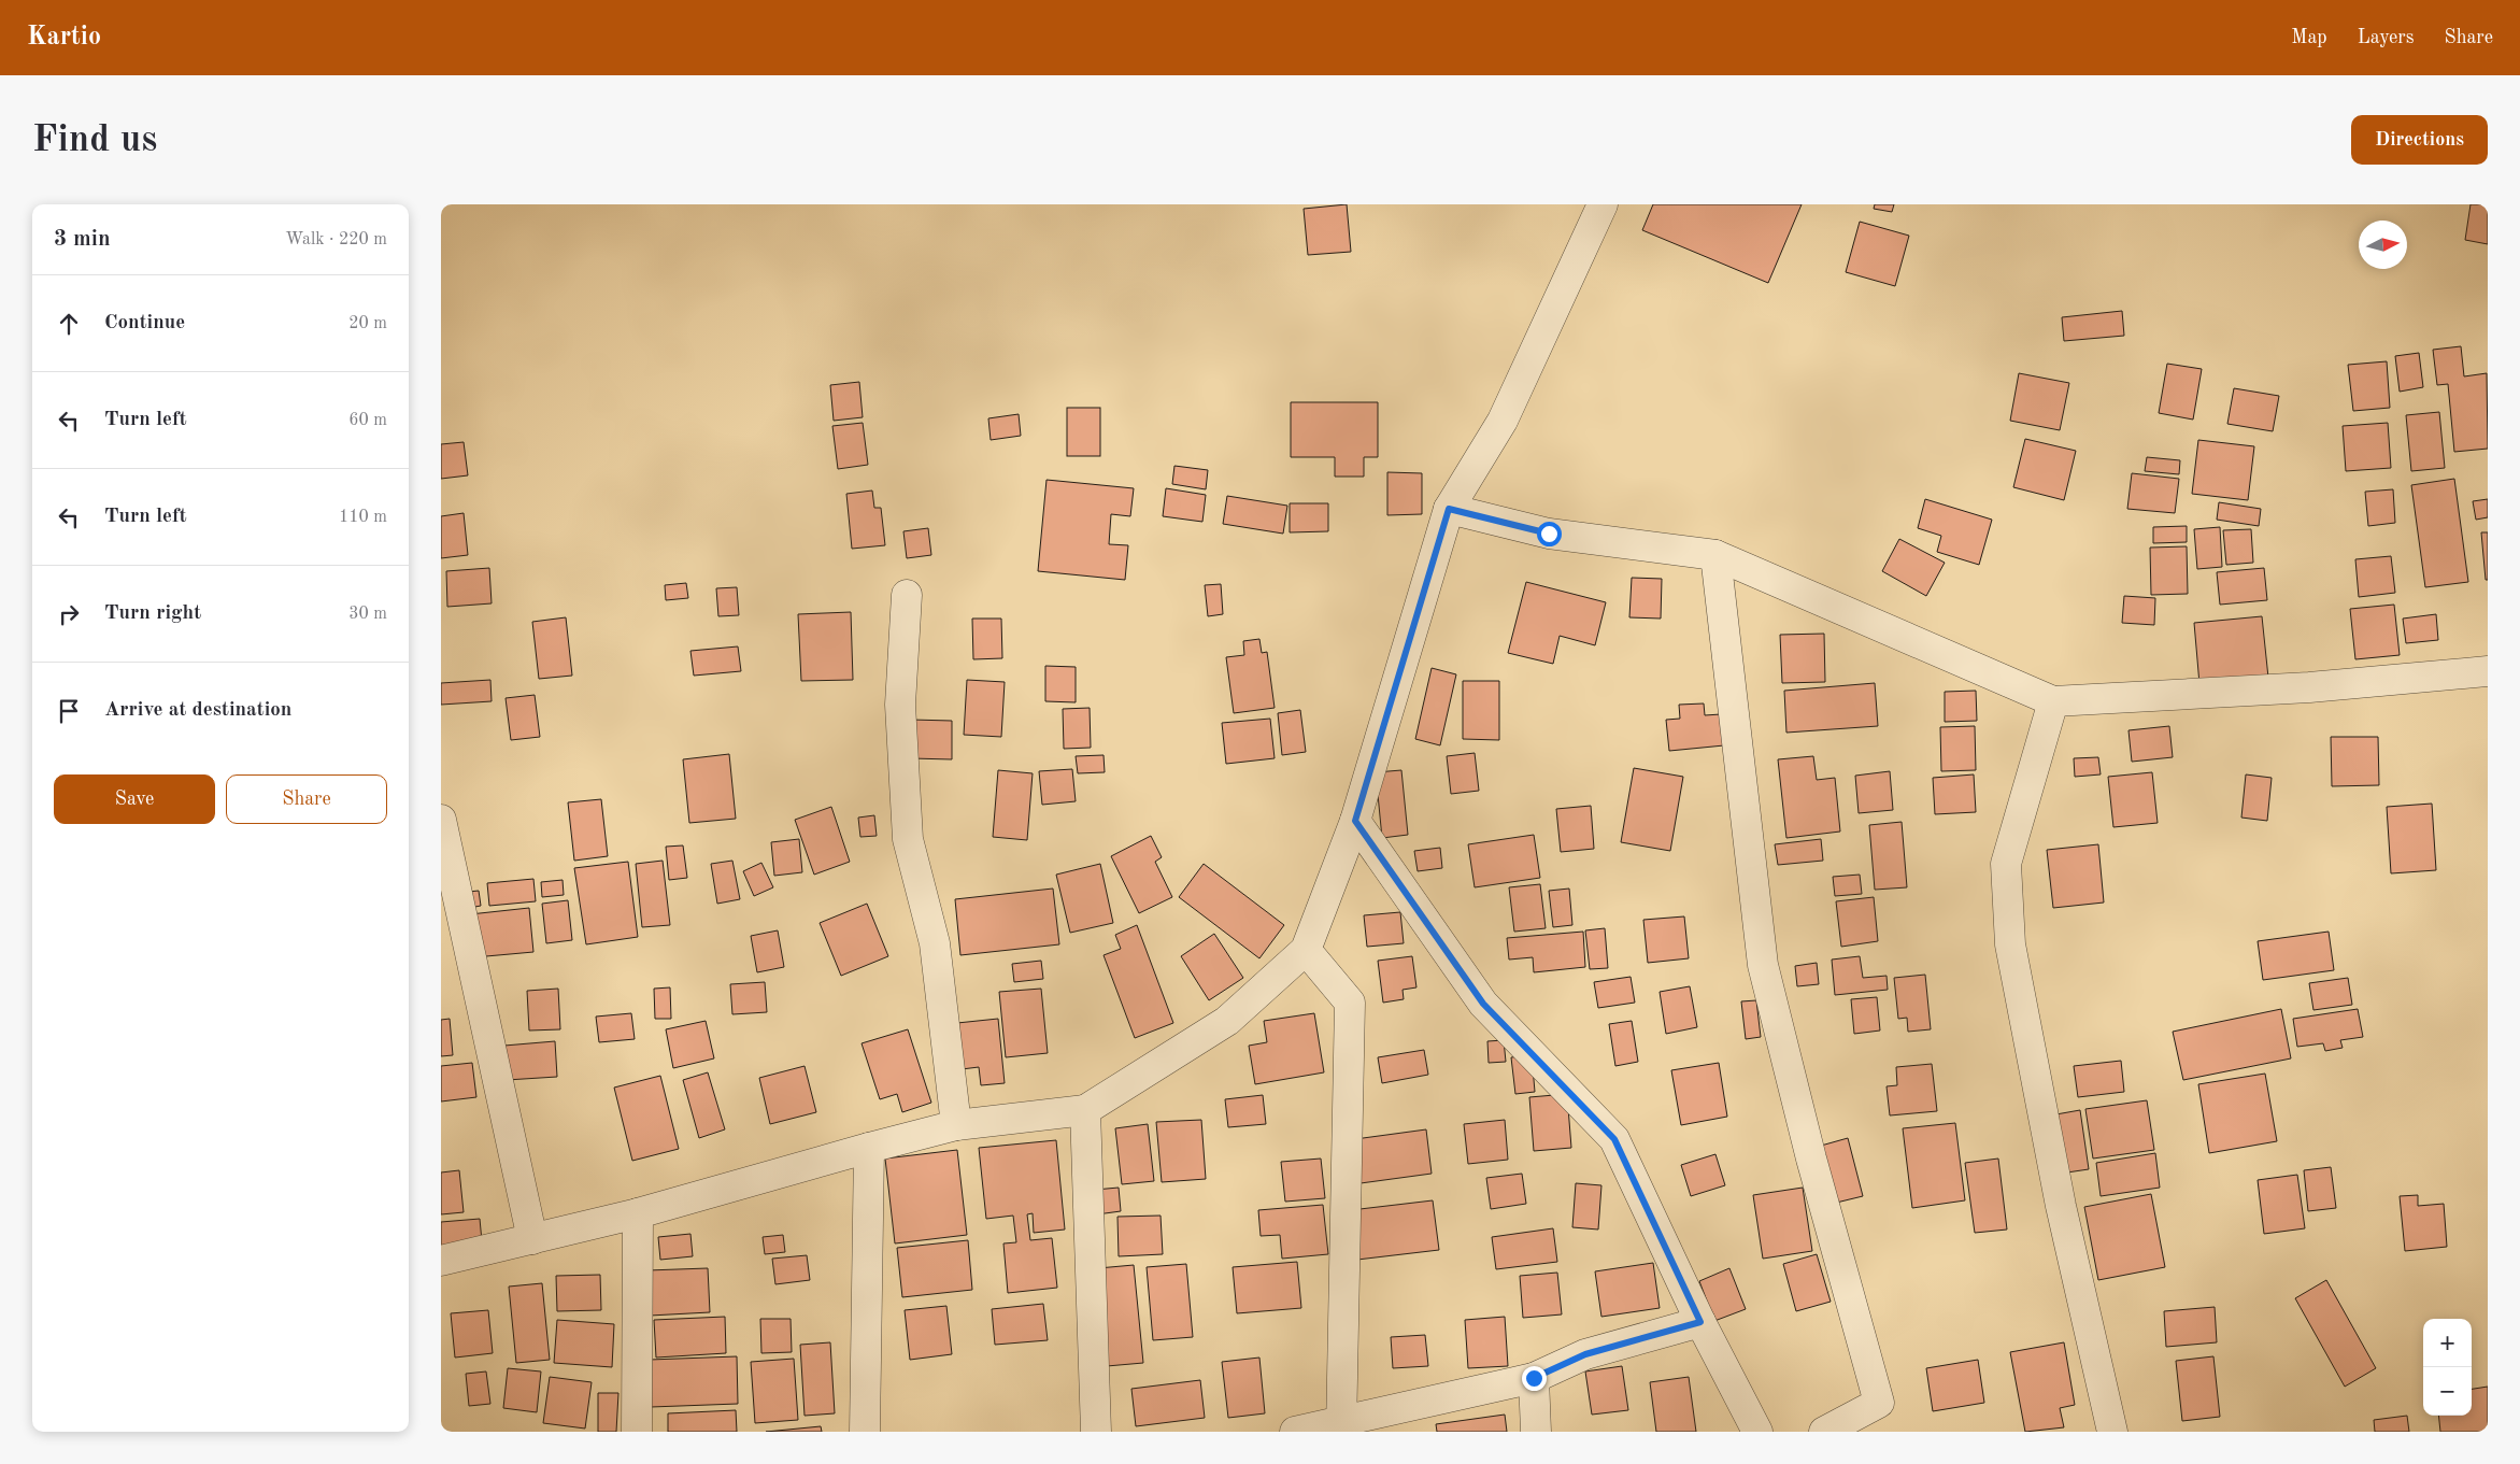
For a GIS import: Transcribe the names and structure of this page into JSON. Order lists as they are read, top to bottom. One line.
{"north":"right","page":{"header":"Kartio","nav":["Map","Layers","Share"],"buttons":["Directions",["Save","Share"]],"title":"Find us","heading":["3 min","Walk · 220 m"],"list":[["Continue","20 m"],["Turn left","60 m"],["Turn left","110 m"],["Turn right","30 m"],"Arrive at destination"],"map_buttons":["+","−"]}}
